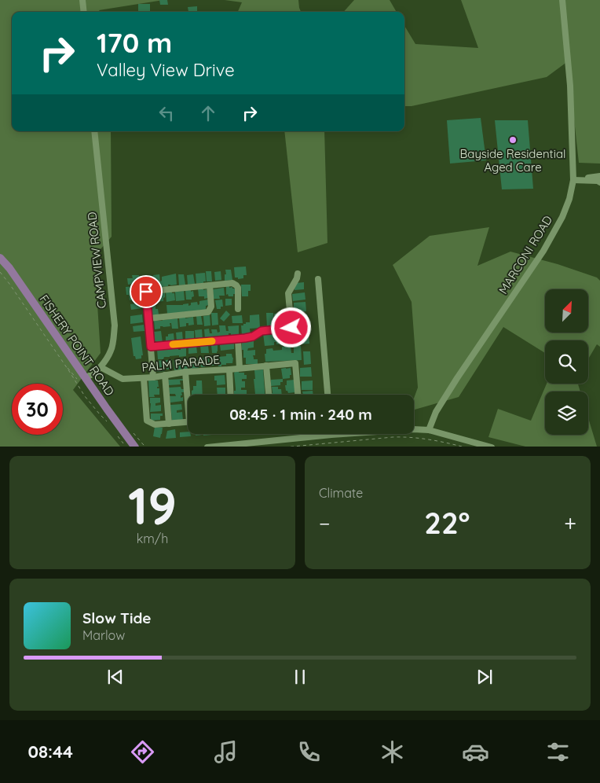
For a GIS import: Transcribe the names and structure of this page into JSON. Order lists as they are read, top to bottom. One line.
{"streets":{"main road":["FISHERY POINT ROAD"],"street":["MARCONI ROAD","CAMPVIEW ROAD","PALM PARADE"]},"crossings":[["CAMPVIEW ROAD","FISHERY POINT ROAD"],["CAMPVIEW ROAD","PALM PARADE"]],"places":["Bayside Residential Aged Care"],"north":"top right","page":{"turn":["170 m","Valley View Drive"],"limit":"30","trip":"08:45 · 1 min · 240 m","tile":[["19","km/h"],"Climate"],"heat":["−","22°","+"],"song":["Slow Tide","Marlow"],"tabs":"08:44"}}
